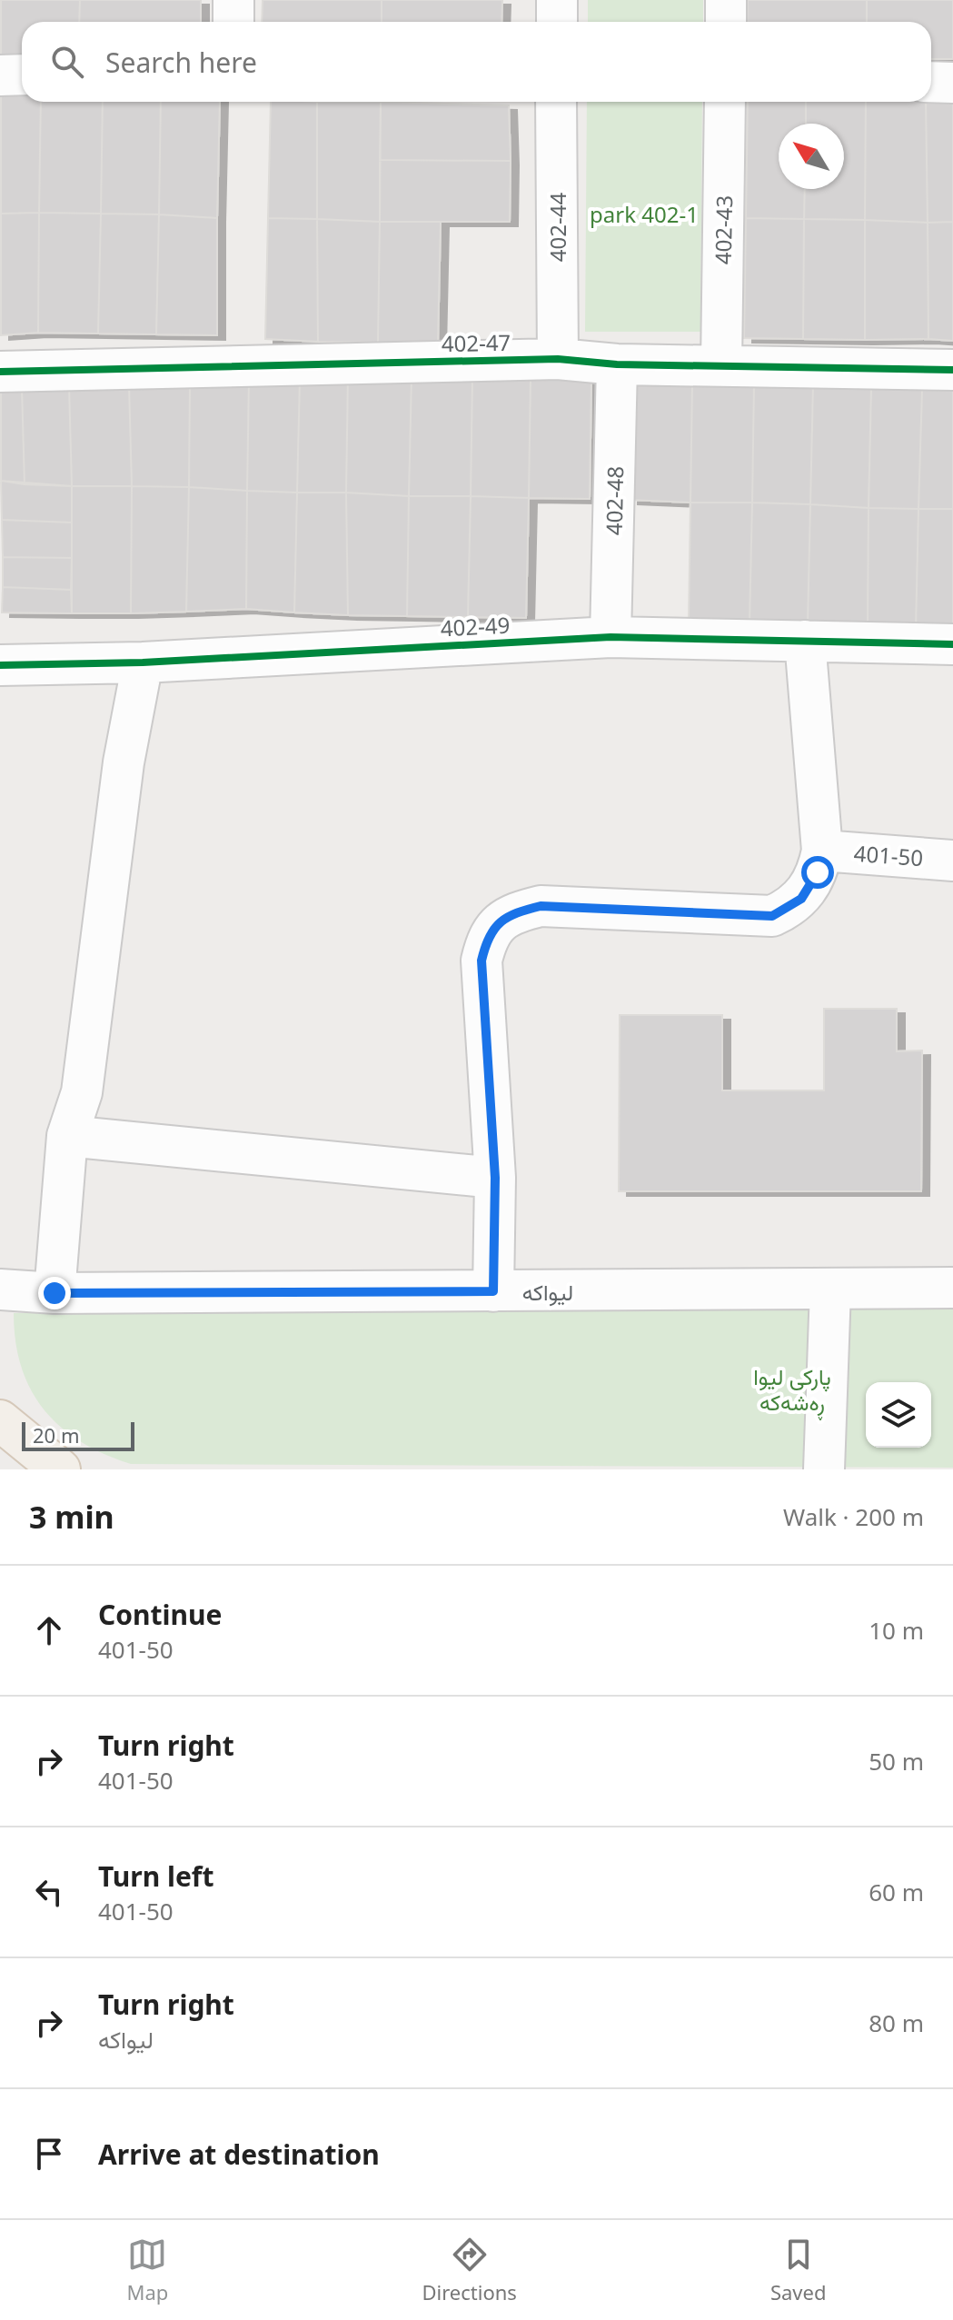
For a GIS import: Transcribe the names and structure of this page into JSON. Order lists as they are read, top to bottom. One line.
{"streets":{"street":["402-44","402-43","402-47","402-48","402-49","401-50","لیواکە"]},"crossings":[["402-44","402-47"],["402-43","402-47"],["402-47","402-48"],["402-48","402-49"],["401-50","لیواکە"]],"parks":["park 402-1","پارکی لیوا ڕەشەکە"],"scale_bar":"20 m","north":"top left","page":{"search":"Search here","scale":"20 m","heading":["3 min","Walk · 200 m"],"list":[["Continue","401-50","10 m"],["Turn right","401-50","50 m"],["Turn left","401-50","60 m"],["Turn right","لیواکە","80 m"],"Arrive at destination"],"nav":["Map","Directions","Saved"]}}
